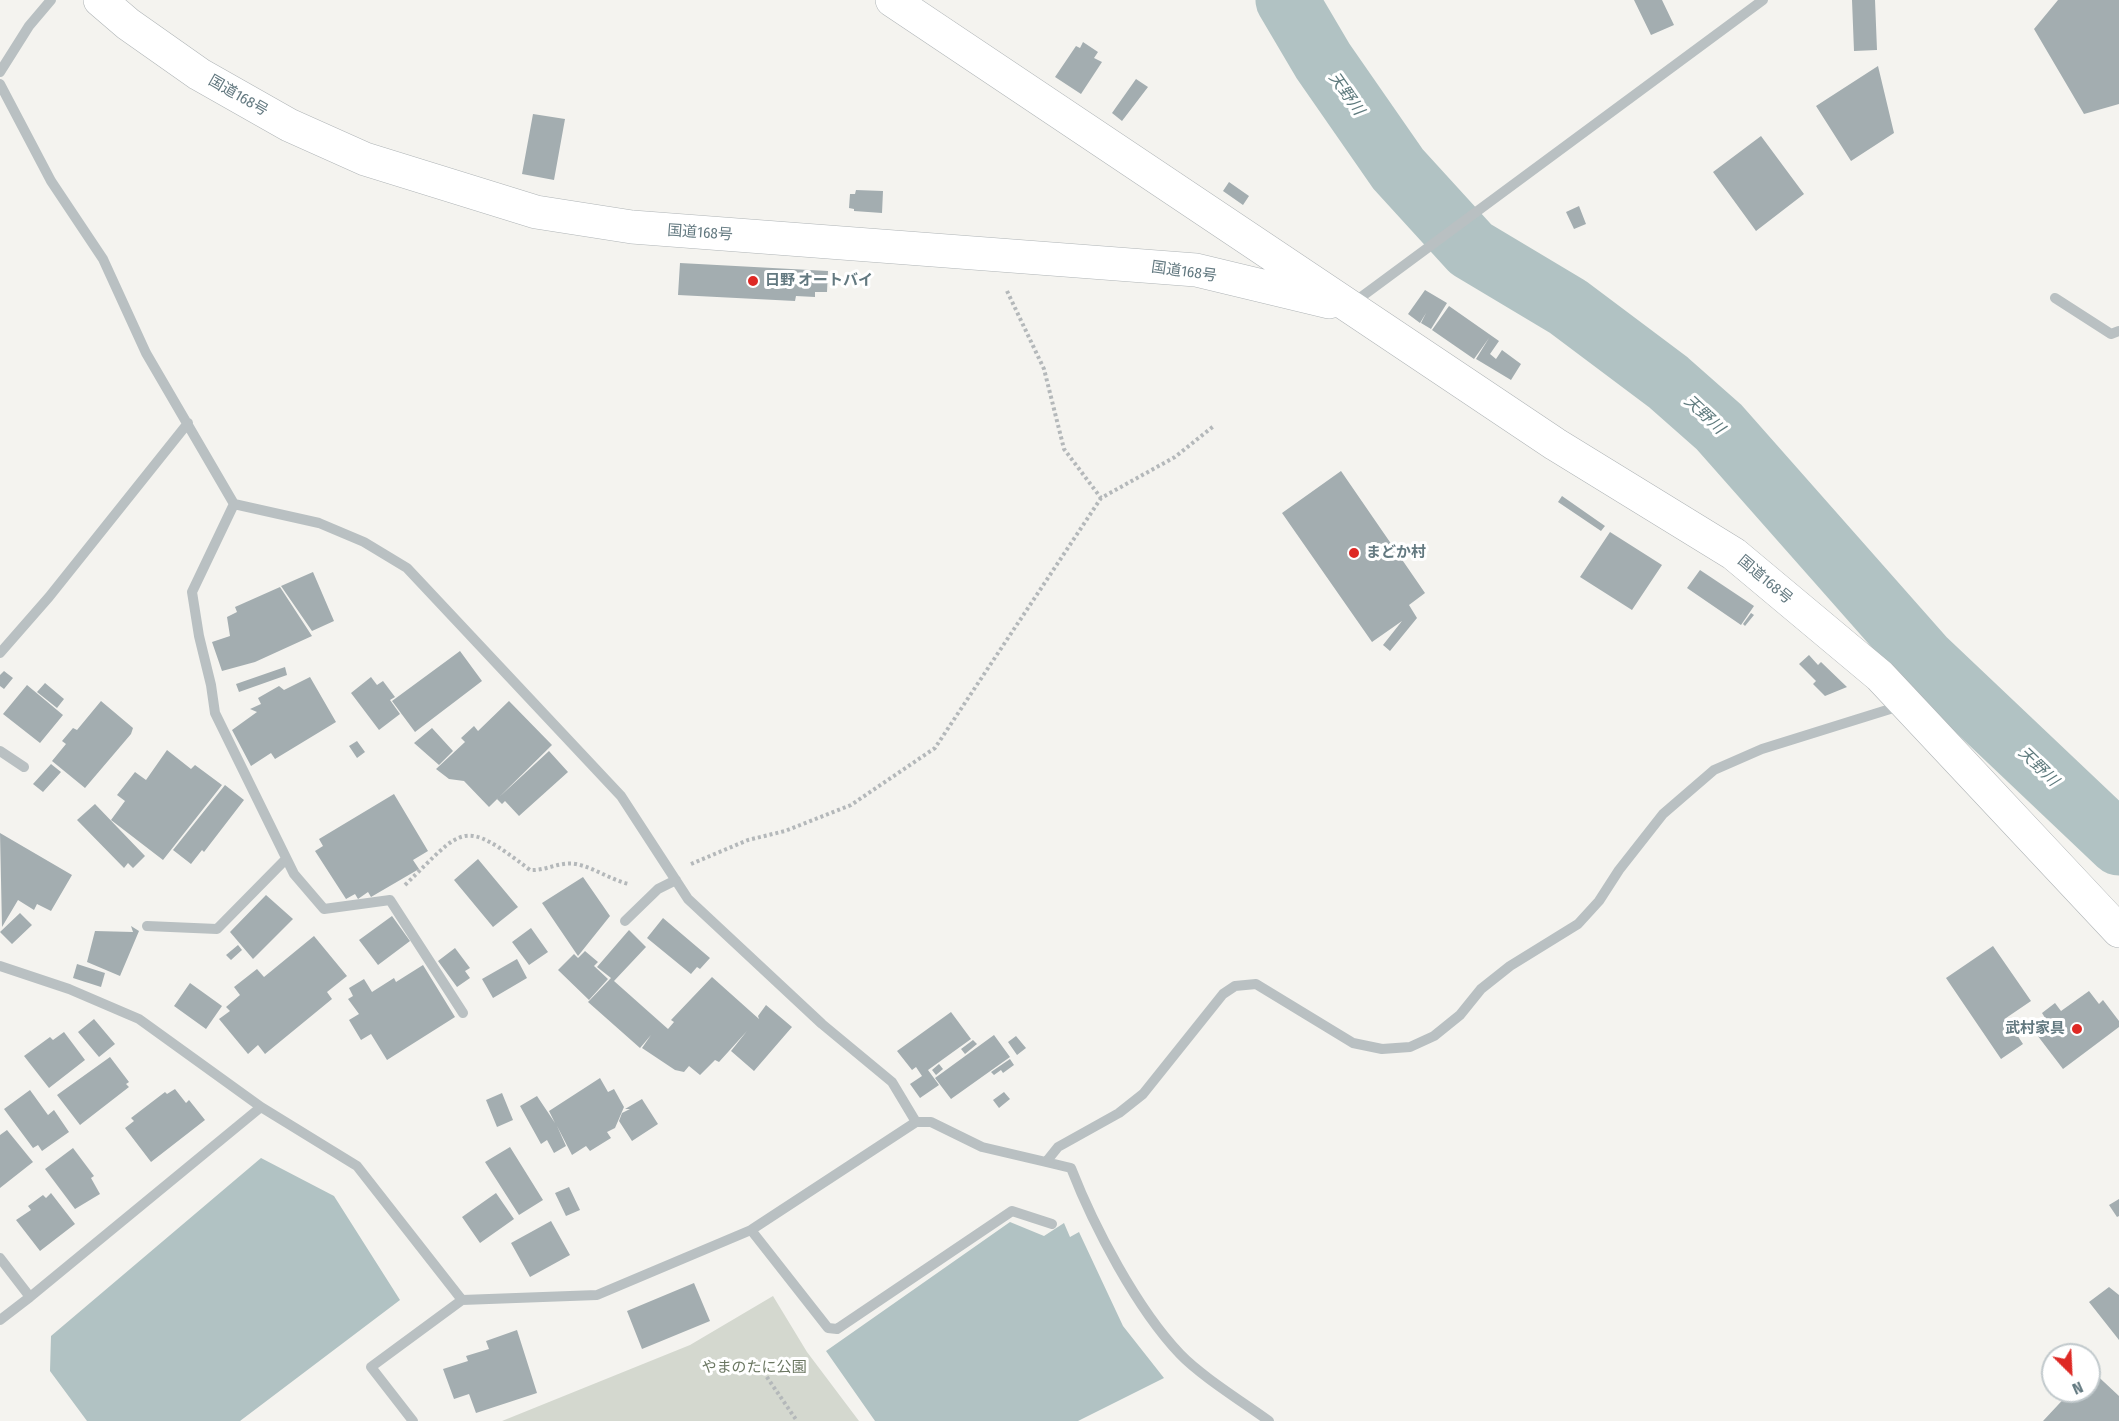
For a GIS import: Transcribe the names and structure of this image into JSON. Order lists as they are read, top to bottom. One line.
{"streets":{"highway":["国道168号"]},"water":["天野川"],"parks":["やまのたに公園"],"places":["日野 オートバイ","まどか村","武村家具"],"north":"bottom right"}
